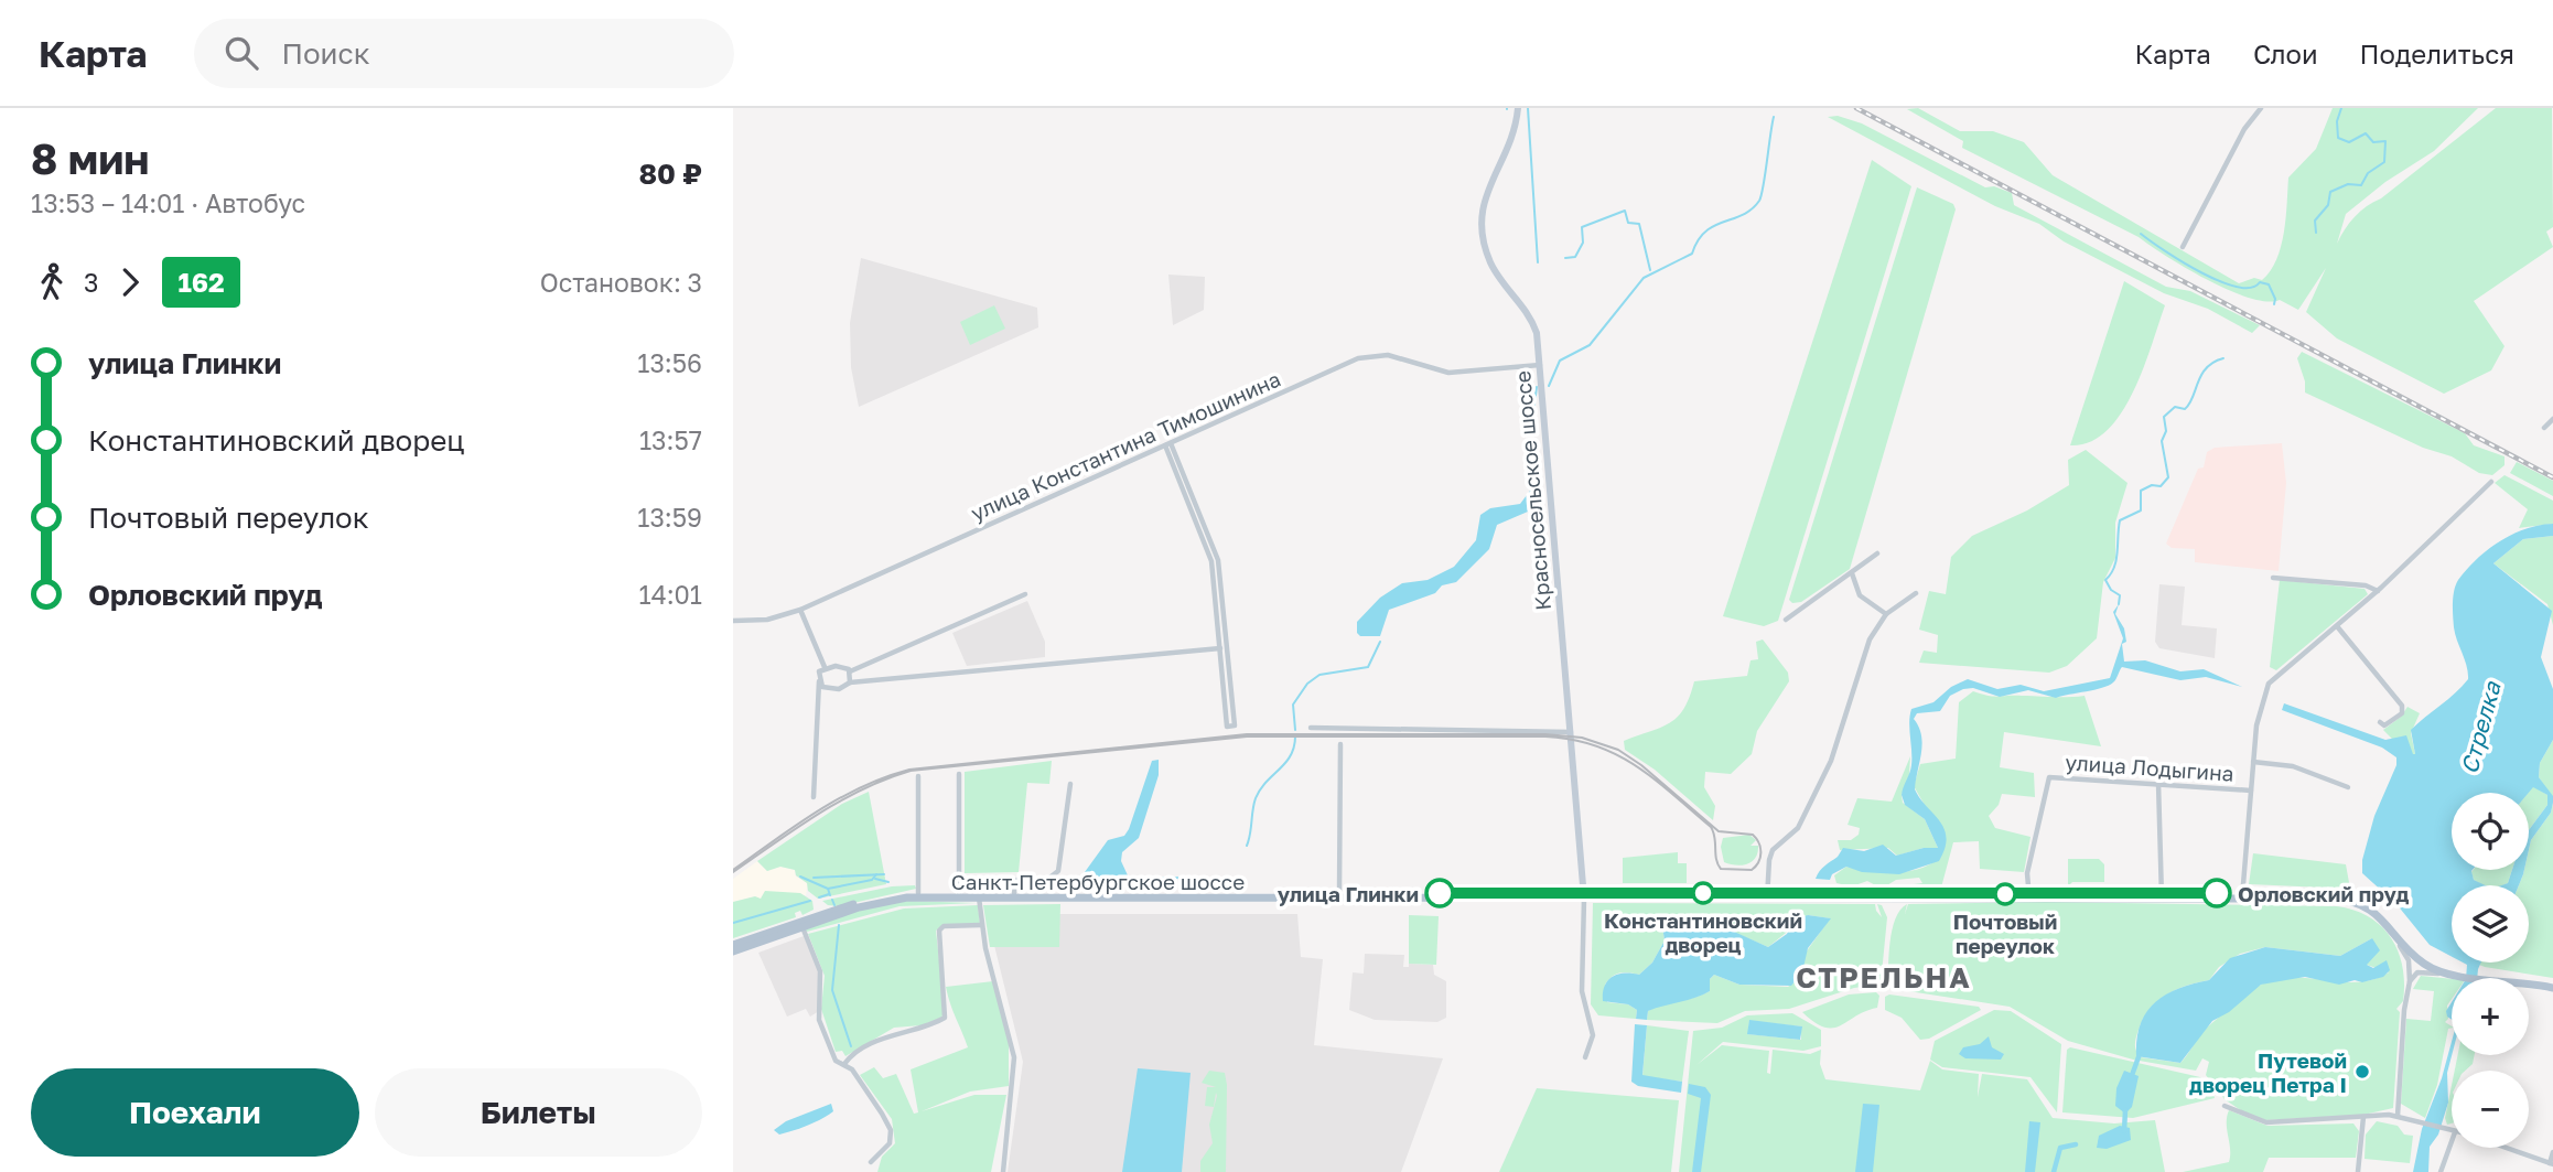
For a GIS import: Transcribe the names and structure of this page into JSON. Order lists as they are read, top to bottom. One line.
{"streets":{"main road":["Красносельское шоссе","Санкт-Петербургское шоссе"],"street":["улица Константина Тимошинина","улица Лодыгина"]},"crossings":[["улица Константина Тимошинина","Красносельское шоссе"],["Красносельское шоссе","Санкт-Петербургское шоссе"],["улица Лодыгина","Санкт-Петербургское шоссе"]],"districts":["СТРЕЛЬНА"],"water":["Стрелка"],"places":["улица Глинки","Константиновский дворец","Орловский пруд","Почтовый переулок","Путевой дворец Петра I"],"lines":["bus line 162"],"page":{"header":"Карта","search":"Поиск","nav":["Карта","Слои","Поделиться"],"heading":["8 мин","13:53 – 14:01 · Автобус","80 ₽"],"legs":["3","162","Остановок: 3"],"list":[{"name":"улица Глинки","value":"13:56"},{"name":"Константиновский дворец","value":"13:57"},{"name":"Почтовый переулок","value":"13:59"},{"name":"Орловский пруд","value":"14:01"}],"map_buttons":["+","−"],"buttons":["Поехали","Билеты"]}}
